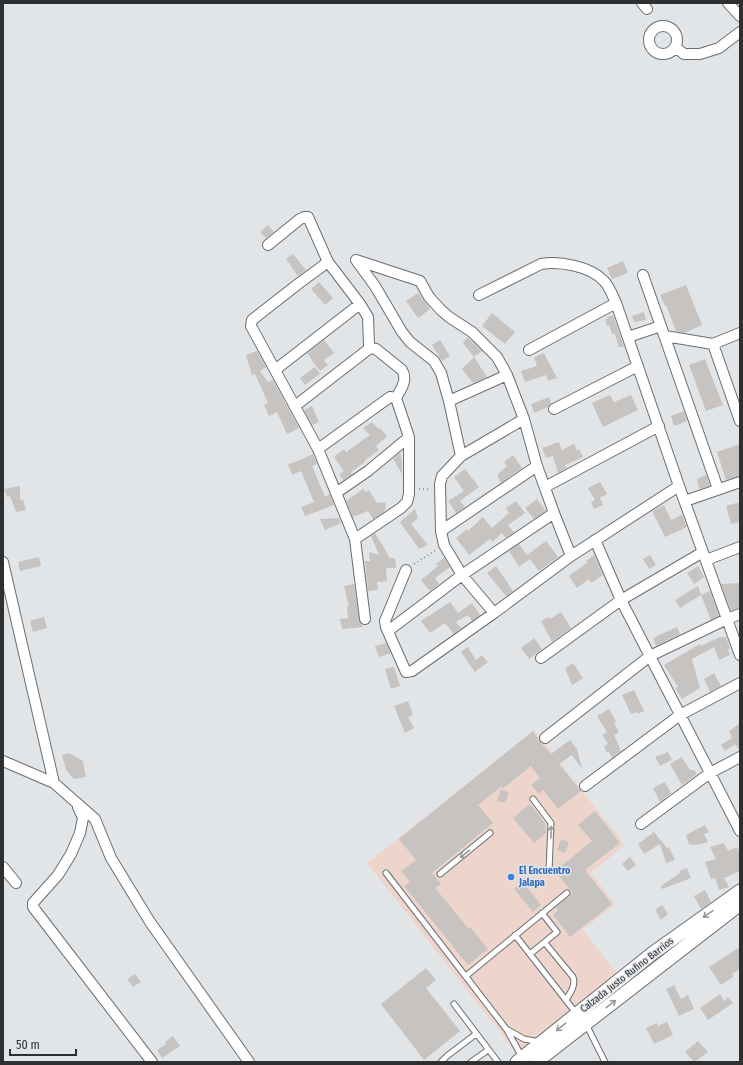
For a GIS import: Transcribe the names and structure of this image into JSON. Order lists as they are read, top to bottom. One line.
{"streets":{"street":["Calzada Justo Rufino Barrios"]},"places":["El Encuentro Jalapa"],"scale_bar":"50 m"}
